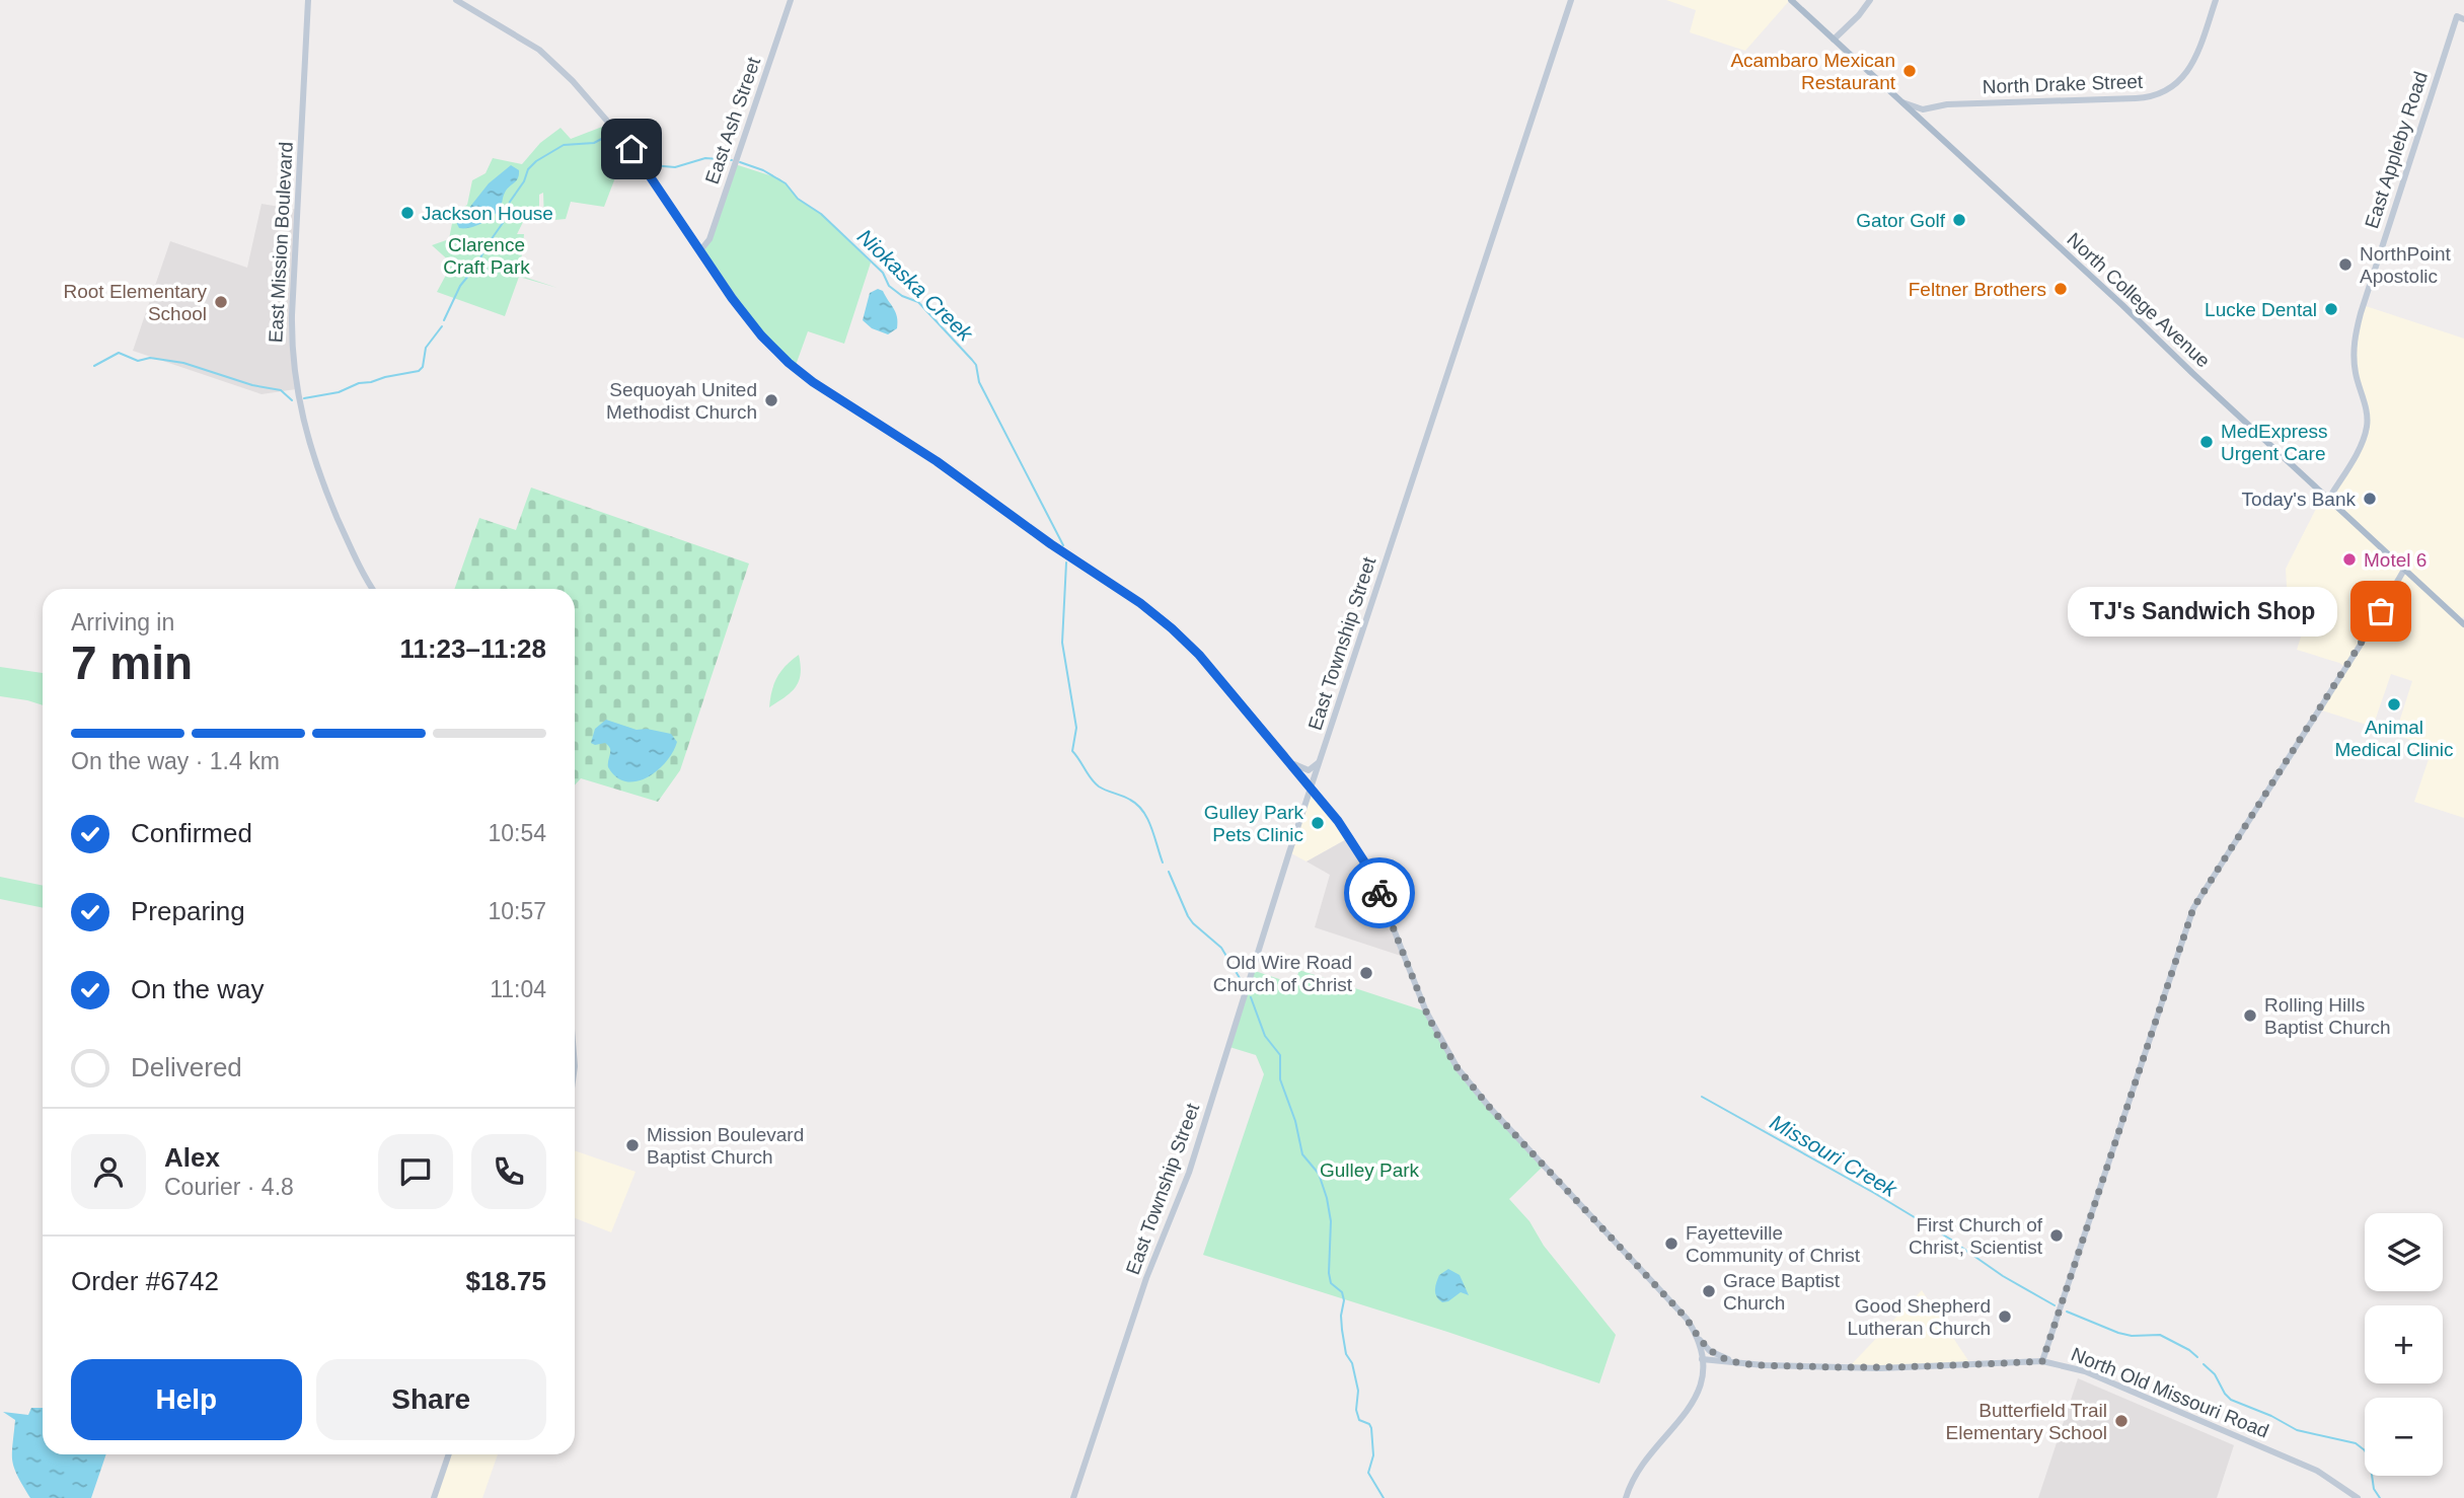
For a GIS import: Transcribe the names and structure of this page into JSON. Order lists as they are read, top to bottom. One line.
{"streets":{"main road":["North College Avenue"],"street":["North Drake Street","East Ash Street","East Appleby Road","East Mission Boulevard","East Township Street","North Old Missouri Road"]},"crossings":[["North Drake Street","North College Avenue"],["East Appleby Road","North College Avenue"]],"water":["Niokaska Creek","Missouri Creek"],"parks":["Clarence Craft Park","Gulley Park"],"places":["Acambaro Mexican Restaurant","Jackson House","Gator Golf","NorthPoint Apostolic","Feltner Brothers","Root Elementary School","Lucke Dental","Sequoyah United Methodist Church","MedExpress Urgent Care","Today's Bank","Motel 6","TJ's Sandwich Shop","Animal Medical Clinic","Gulley Park Pets Clinic","Old Wire Road Church of Christ","Rolling Hills Baptist Church","Mission Boulevard Baptist Church","First Church of Christ, Scientist","Fayetteville Community of Christ","Grace Baptist Church","Good Shepherd Lutheran Church","Butterfield Trail Elementary School"],"page":{"bubble":"TJ's Sandwich Shop","heading":["7 min","Arriving in","11:23–11:28"],"panel":["Alex","Courier · 4.8","Order #6742","$18.75"],"bar":"On the way · 1.4 km","list":[["Confirmed","10:54"],["Preparing","10:57"],["On the way","11:04"],"Delivered"],"map_buttons":["+","−"],"buttons":["Help","Share"]}}
